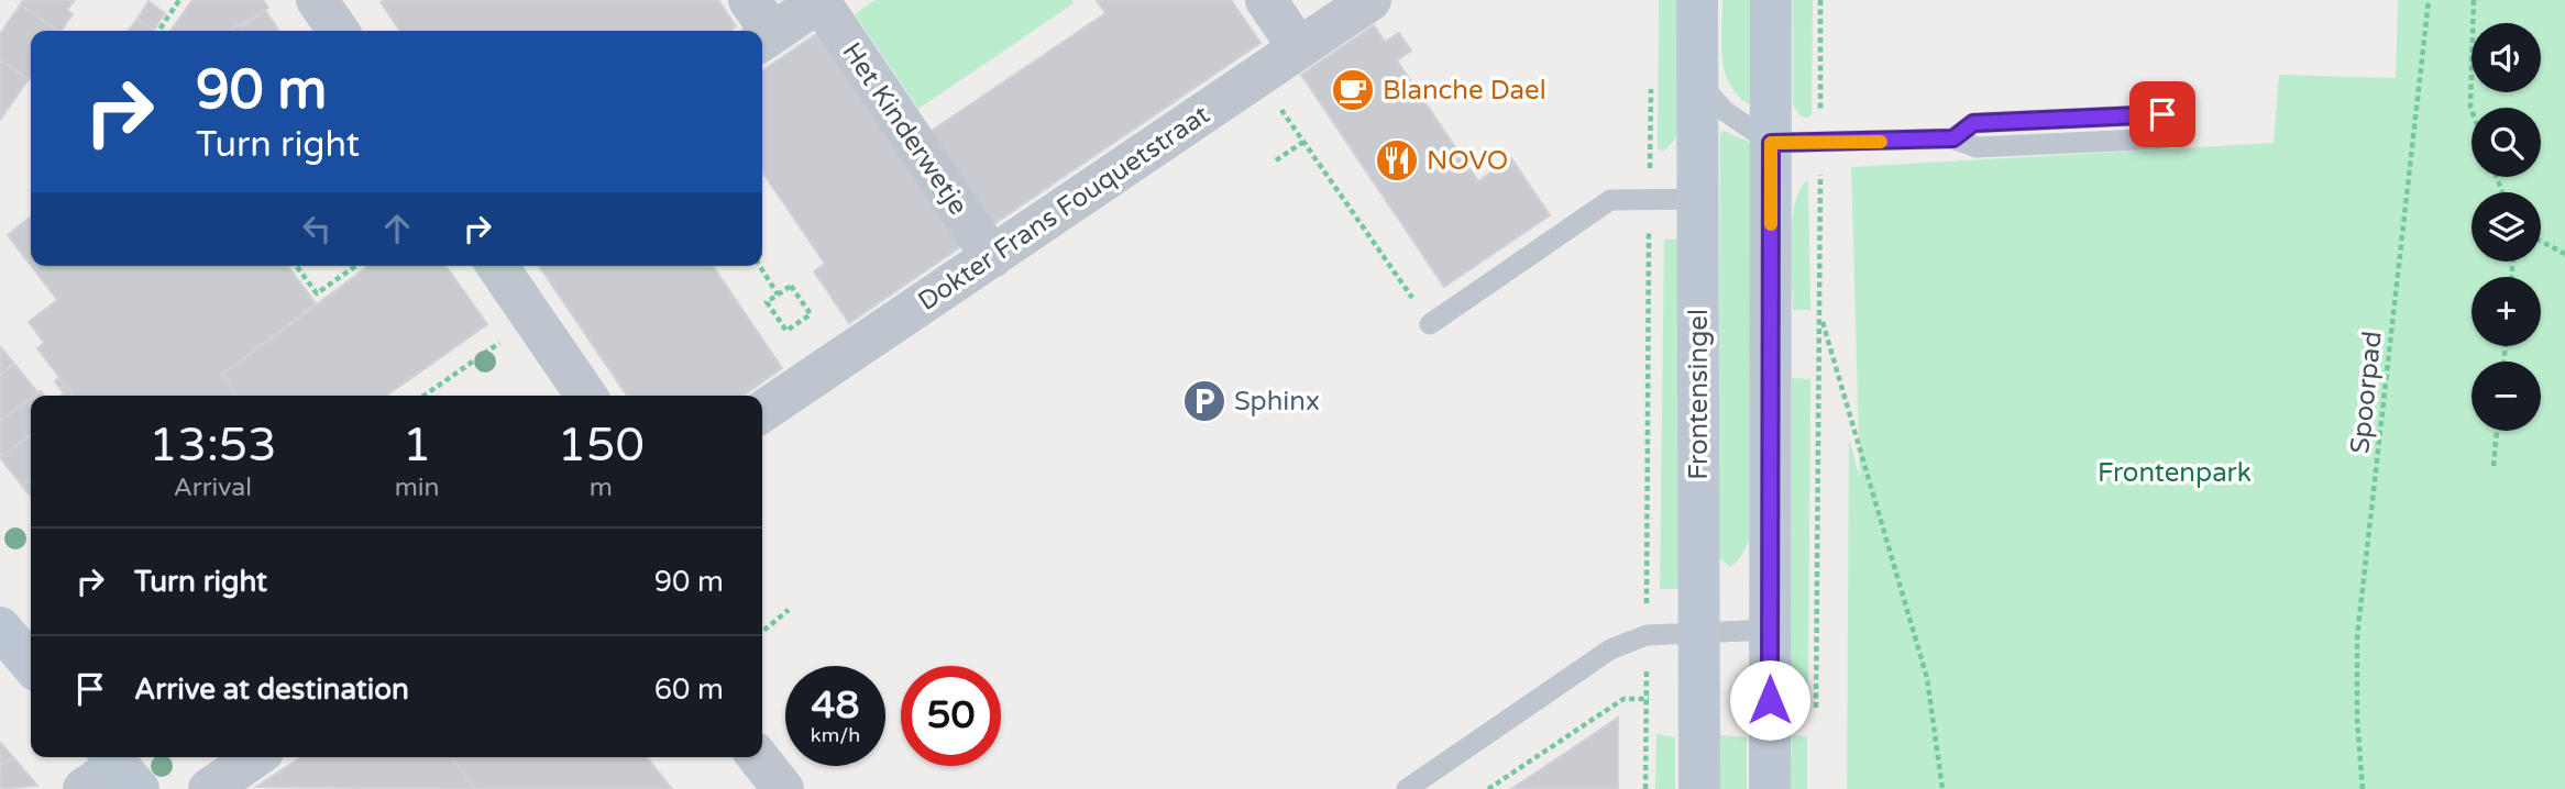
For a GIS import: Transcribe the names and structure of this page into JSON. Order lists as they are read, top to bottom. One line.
{"streets":{"main road":["Frontensingel"],"street":["Het Kinderwetje","Dokter Frans Fouquetstraat"],"path":["Spoorpad"]},"crossings":[["Het Kinderwetje","Dokter Frans Fouquetstraat"]],"parks":["Frontenpark"],"places":{"cafe":["Blanche Dael"],"restaurant":["NOVO"],"parking":["Sphinx"]},"page":{"map_buttons":["+","−"],"turn":["90 m","Turn right"],"eta":["13:53","Arrival","1","min","150","m"],"list":[{"name":"Turn right","value":"90 m"},{"name":"Arrive at destination","value":"60 m"}],"speed":"48 km/h","limit":"50"}}
